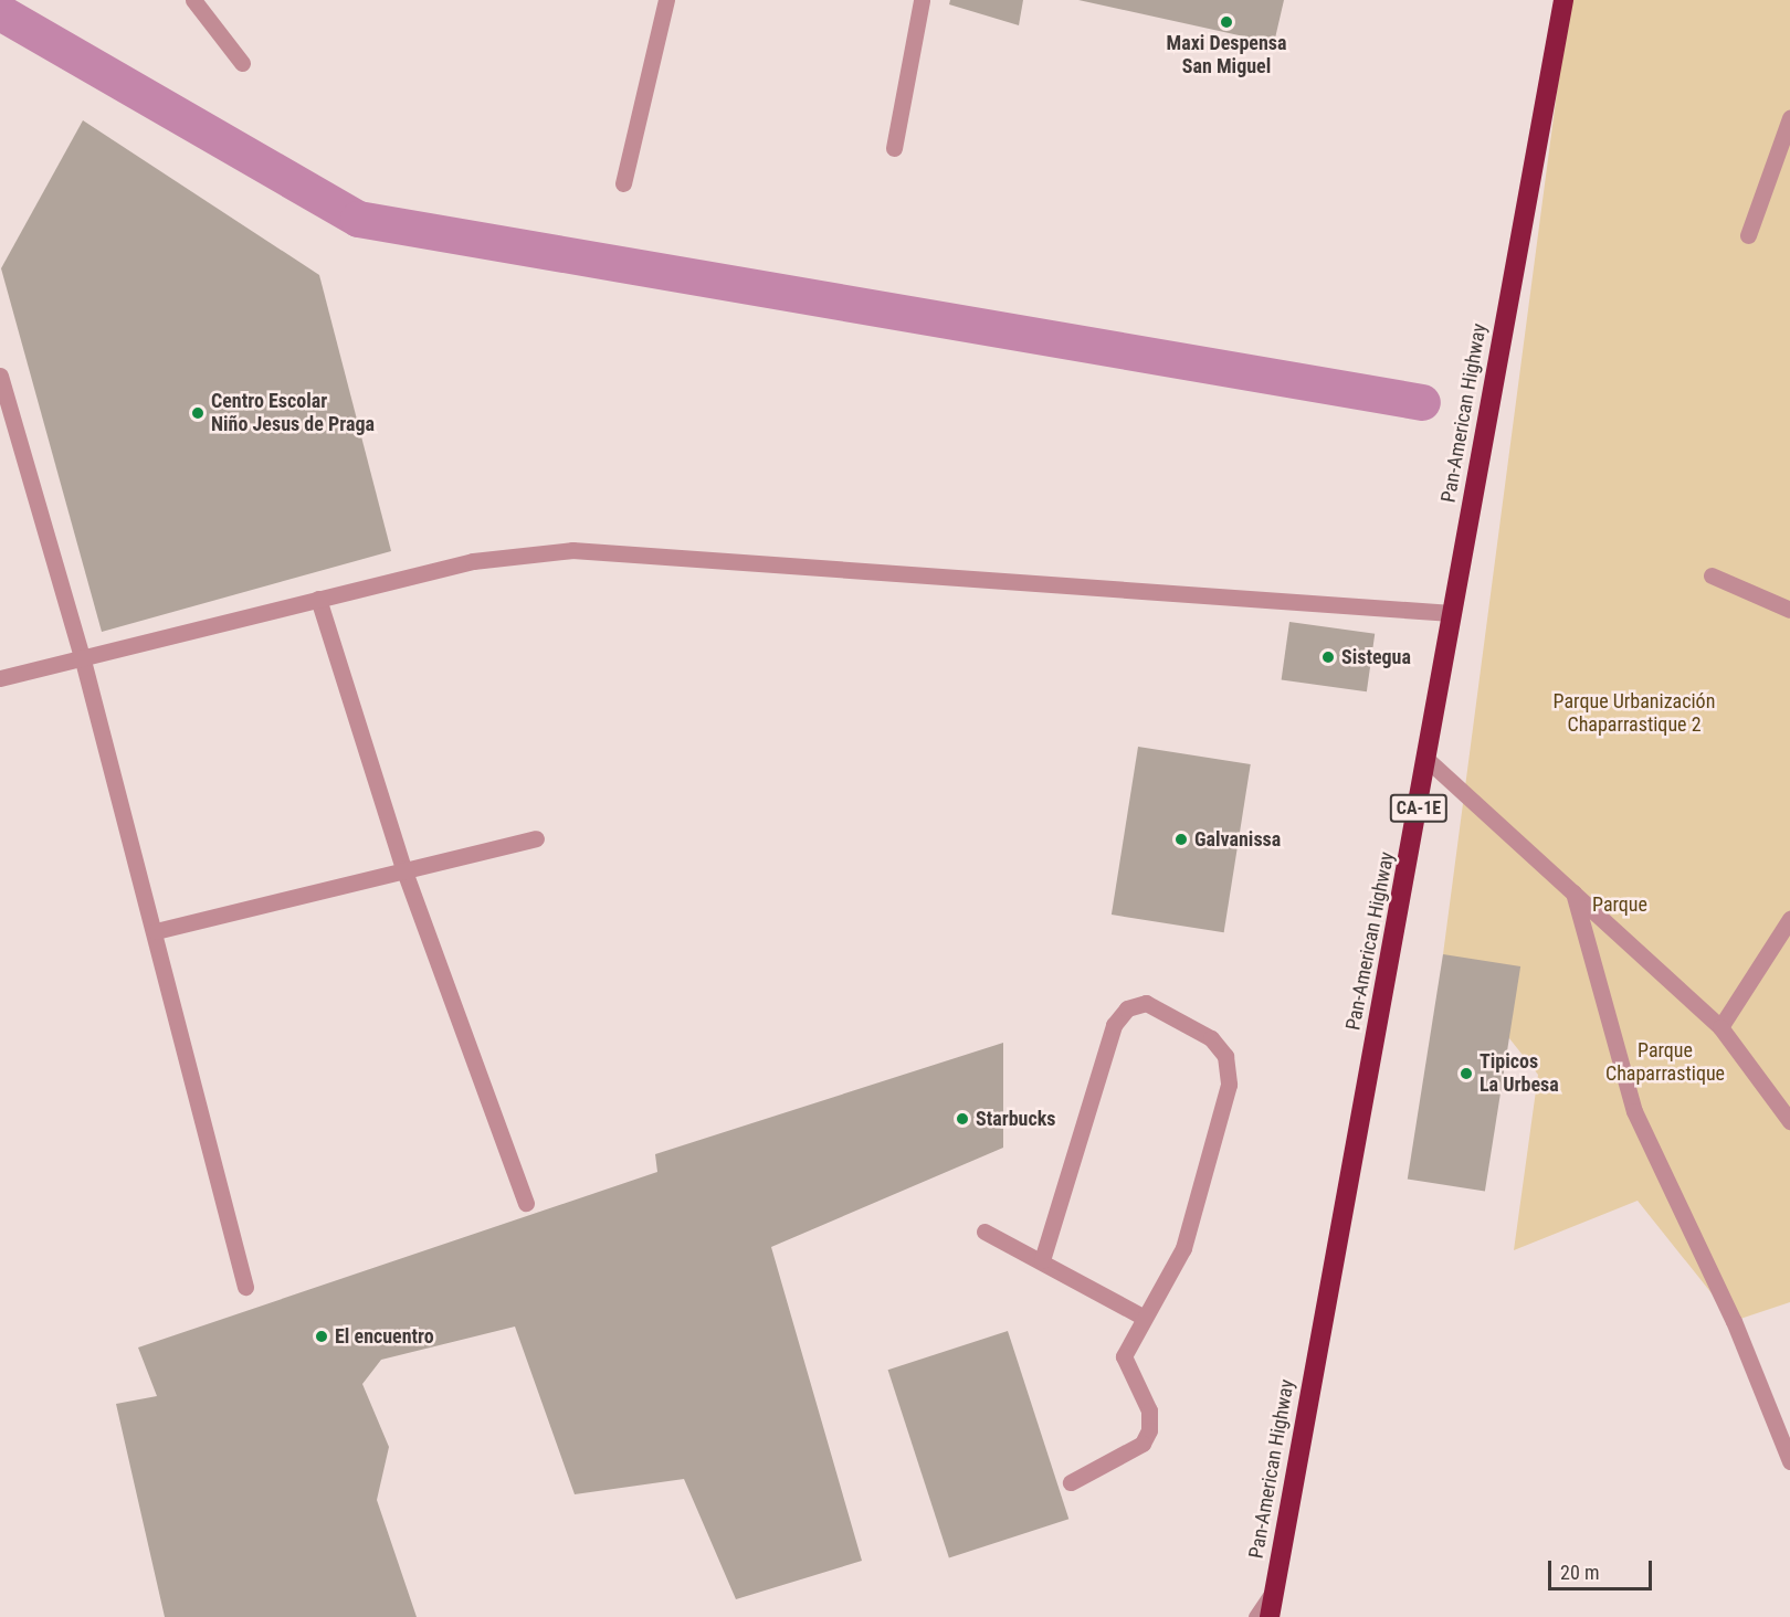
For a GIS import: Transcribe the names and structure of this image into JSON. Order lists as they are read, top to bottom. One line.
{"streets":{"highway":["Pan-American Highway","CA-1E"]},"parks":["Parque Urbanización Chaparrastique 2","Parque","Parque Chaparrastique"],"places":["Maxi Despensa San Miguel","Centro Escolar Niño Jesus de Praga","Sistegua","Galvanissa","Tipicos La Urbesa","Starbucks","El encuentro"],"scale_bar":"20 m"}
